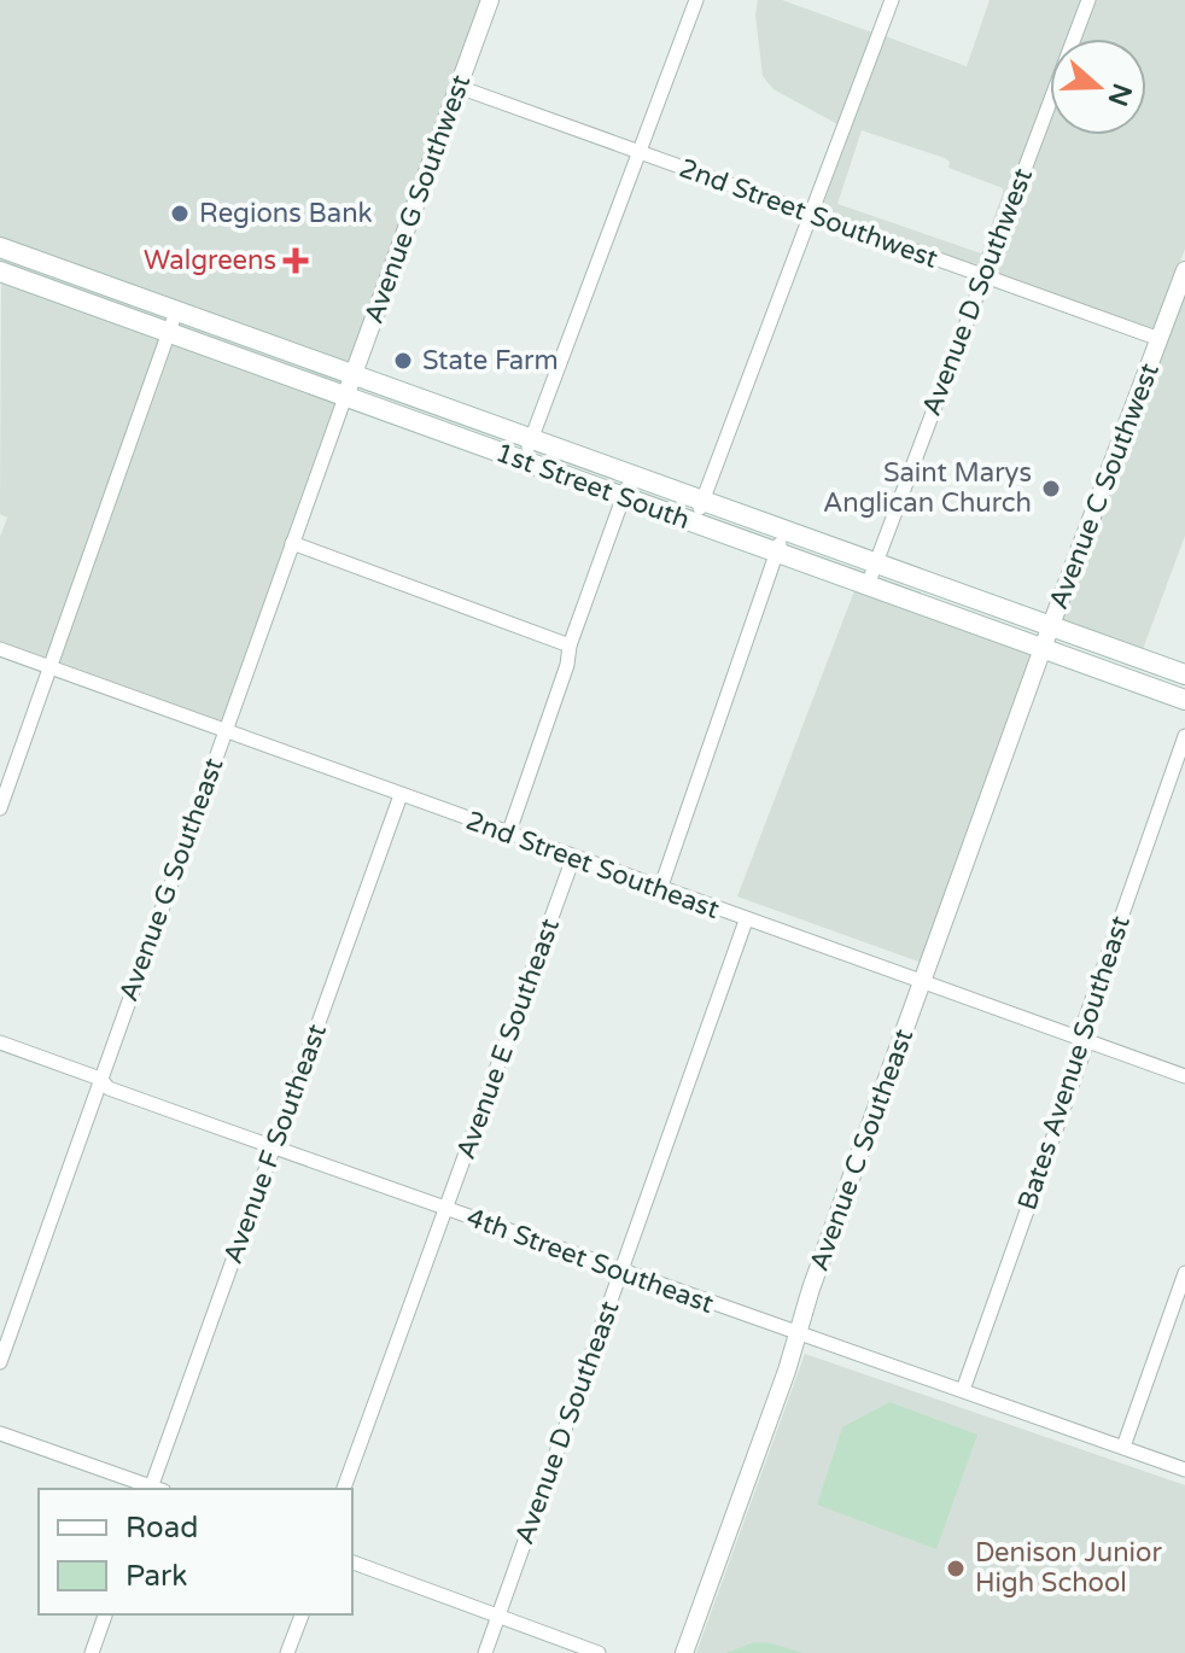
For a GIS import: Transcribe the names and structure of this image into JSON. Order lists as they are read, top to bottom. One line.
{"streets":{"main road":["1st Street South"],"street":["Avenue G Southwest","2nd Street Southwest","Avenue D Southwest","Avenue C Southwest","2nd Street Southeast","Avenue G Southeast","Avenue E Southeast","Bates Avenue Southeast","Avenue F Southeast","Avenue C Southeast","4th Street Southeast","Avenue D Southeast"]},"crossings":[["Avenue G Southwest","2nd Street Southwest"],["Avenue G Southwest","1st Street South"],["Avenue G Southwest","Avenue G Southeast"],["2nd Street Southwest","Avenue D Southwest"],["2nd Street Southwest","Avenue C Southwest"],["Avenue D Southwest","1st Street South"],["1st Street South","Avenue C Southwest"],["1st Street South","Avenue G Southeast"],["1st Street South","Avenue C Southeast"],["Avenue C Southwest","Avenue C Southeast"],["2nd Street Southeast","Avenue G Southeast"],["2nd Street Southeast","Avenue E Southeast"],["2nd Street Southeast","Bates Avenue Southeast"],["2nd Street Southeast","Avenue F Southeast"],["2nd Street Southeast","Avenue C Southeast"],["2nd Street Southeast","Avenue D Southeast"],["Avenue G Southeast","4th Street Southeast"],["Avenue E Southeast","4th Street Southeast"],["Bates Avenue Southeast","4th Street Southeast"],["Avenue F Southeast","4th Street Southeast"],["Avenue C Southeast","4th Street Southeast"],["4th Street Southeast","Avenue D Southeast"]],"places":{"other":["Regions Bank","State Farm","Saint Marys Anglican Church","Denison Junior High School"],"health":["Walgreens"]},"legend":["Road","Park"],"north":"right"}
